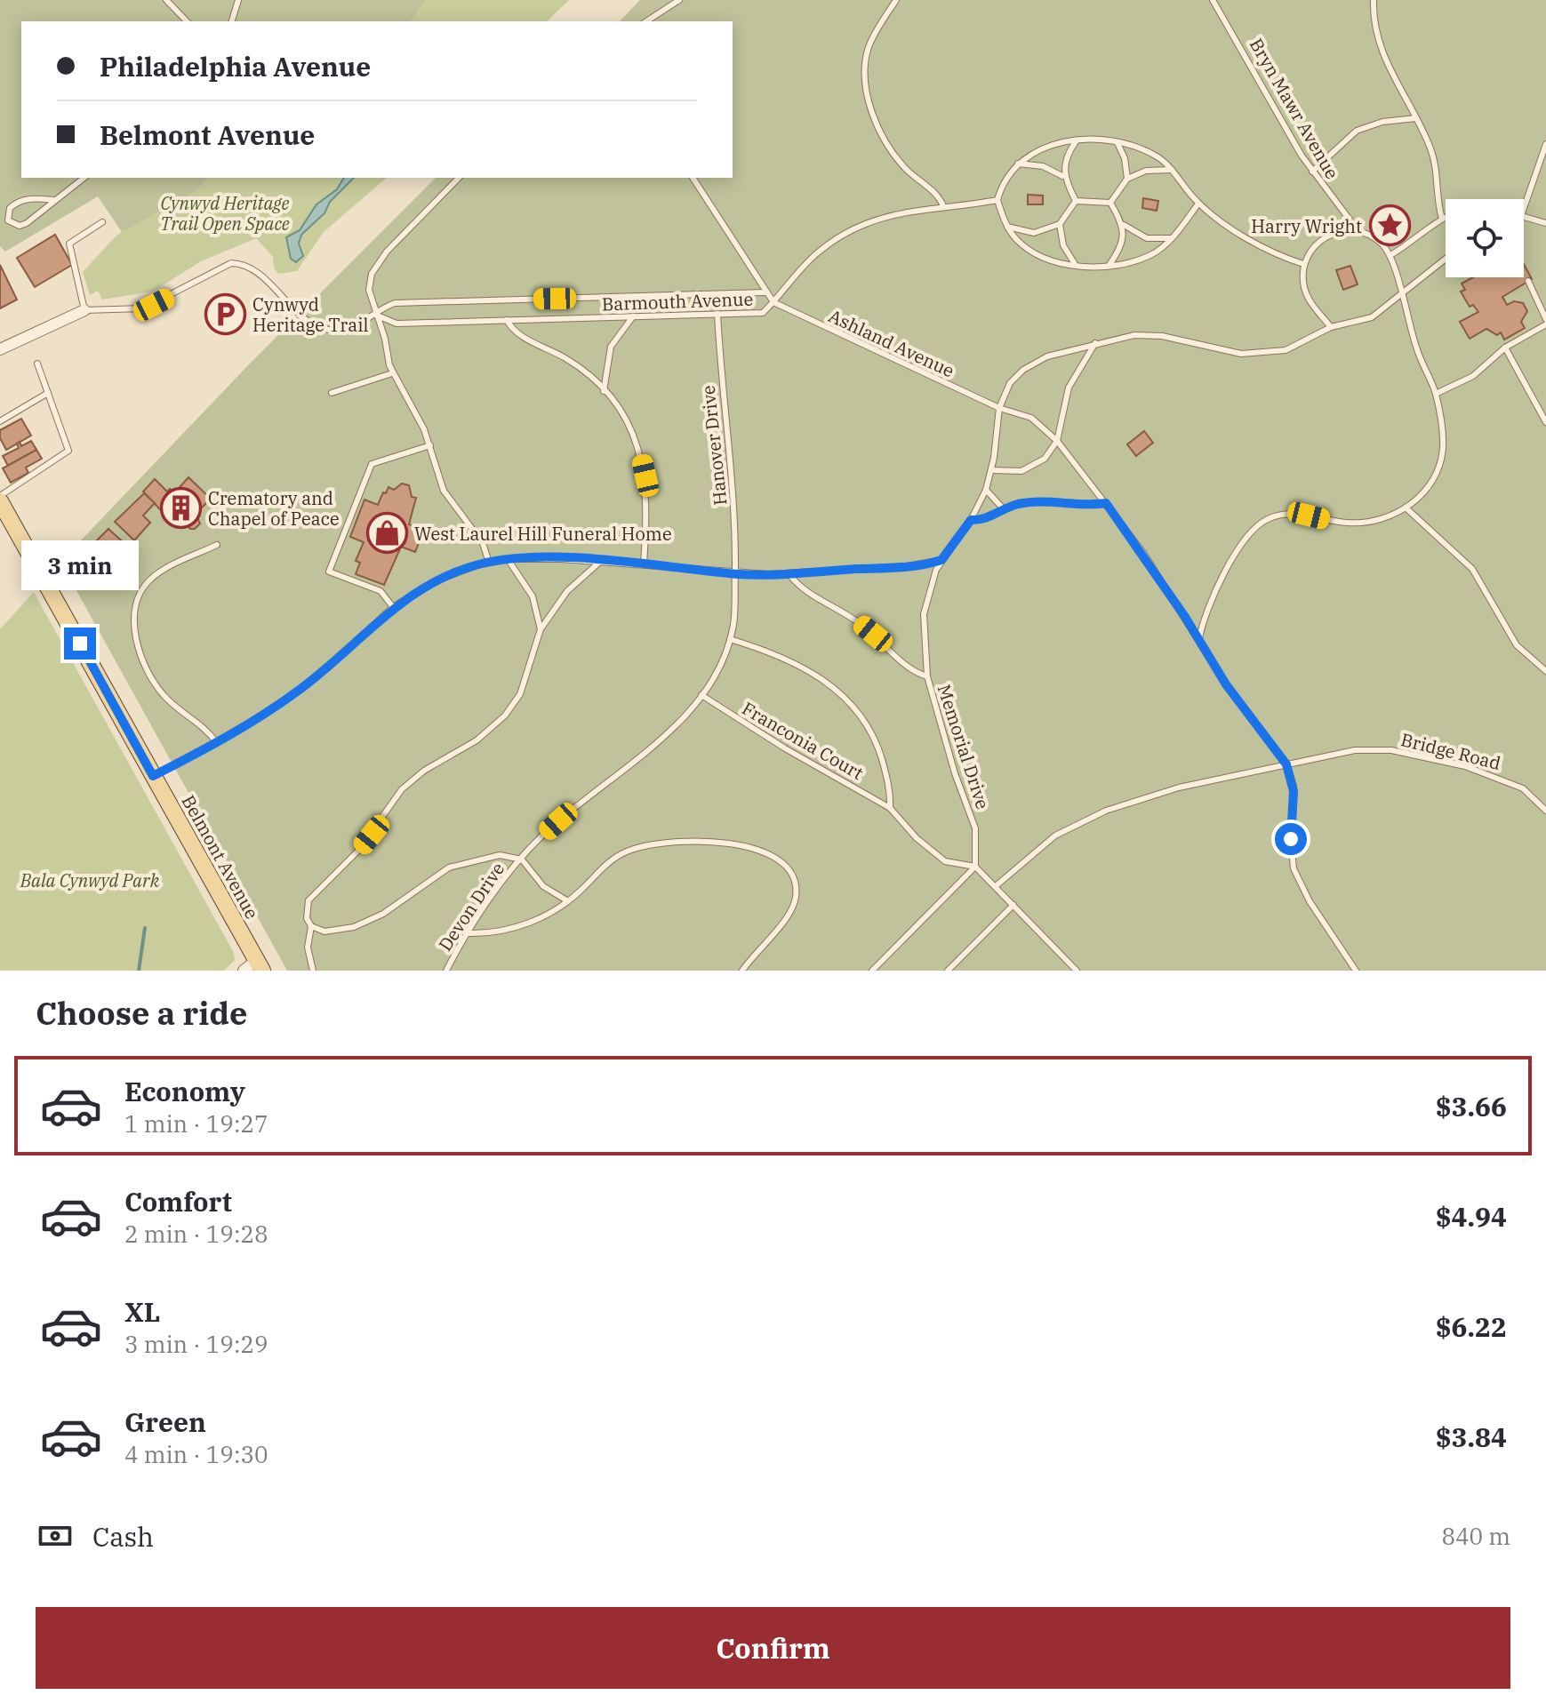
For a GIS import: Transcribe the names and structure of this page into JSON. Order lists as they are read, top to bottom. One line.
{"streets":{"main road":["Belmont Avenue"],"lane":["Bryn Mawr Avenue","Barmouth Avenue","Ashland Avenue","Hanover Drive","Franconia Court","Memorial Drive","Bridge Road","Devon Drive"]},"crossings":[["Bryn Mawr Avenue","Memorial Drive"],["Barmouth Avenue","Ashland Avenue"],["Barmouth Avenue","Hanover Drive"],["Ashland Avenue","Memorial Drive"],["Hanover Drive","Franconia Court"],["Hanover Drive","Devon Drive"],["Franconia Court","Memorial Drive"],["Franconia Court","Devon Drive"]],"parks":["Cynwyd Heritage Trail Open Space","Bala Cynwyd Park"],"places":{"place":["Harry Wright"],"parking":["Cynwyd Heritage Trail"],"building":["Crematory and Chapel of Peace"],"shop":["West Laurel Hill Funeral Home"]},"page":{"banner":["Philadelphia Avenue","Belmont Avenue"],"bubble":"3 min","heading":"Choose a ride","list":[{"name":"Economy","note":"1 min · 19:27","value":"$3.66"},{"name":"Comfort","note":"2 min · 19:28","value":"$4.94"},{"name":"XL","note":"3 min · 19:29","value":"$6.22"},{"name":"Green","note":"4 min · 19:30","value":"$3.84"}],"pay":["Cash","840 m"],"buttons":"Confirm"}}
